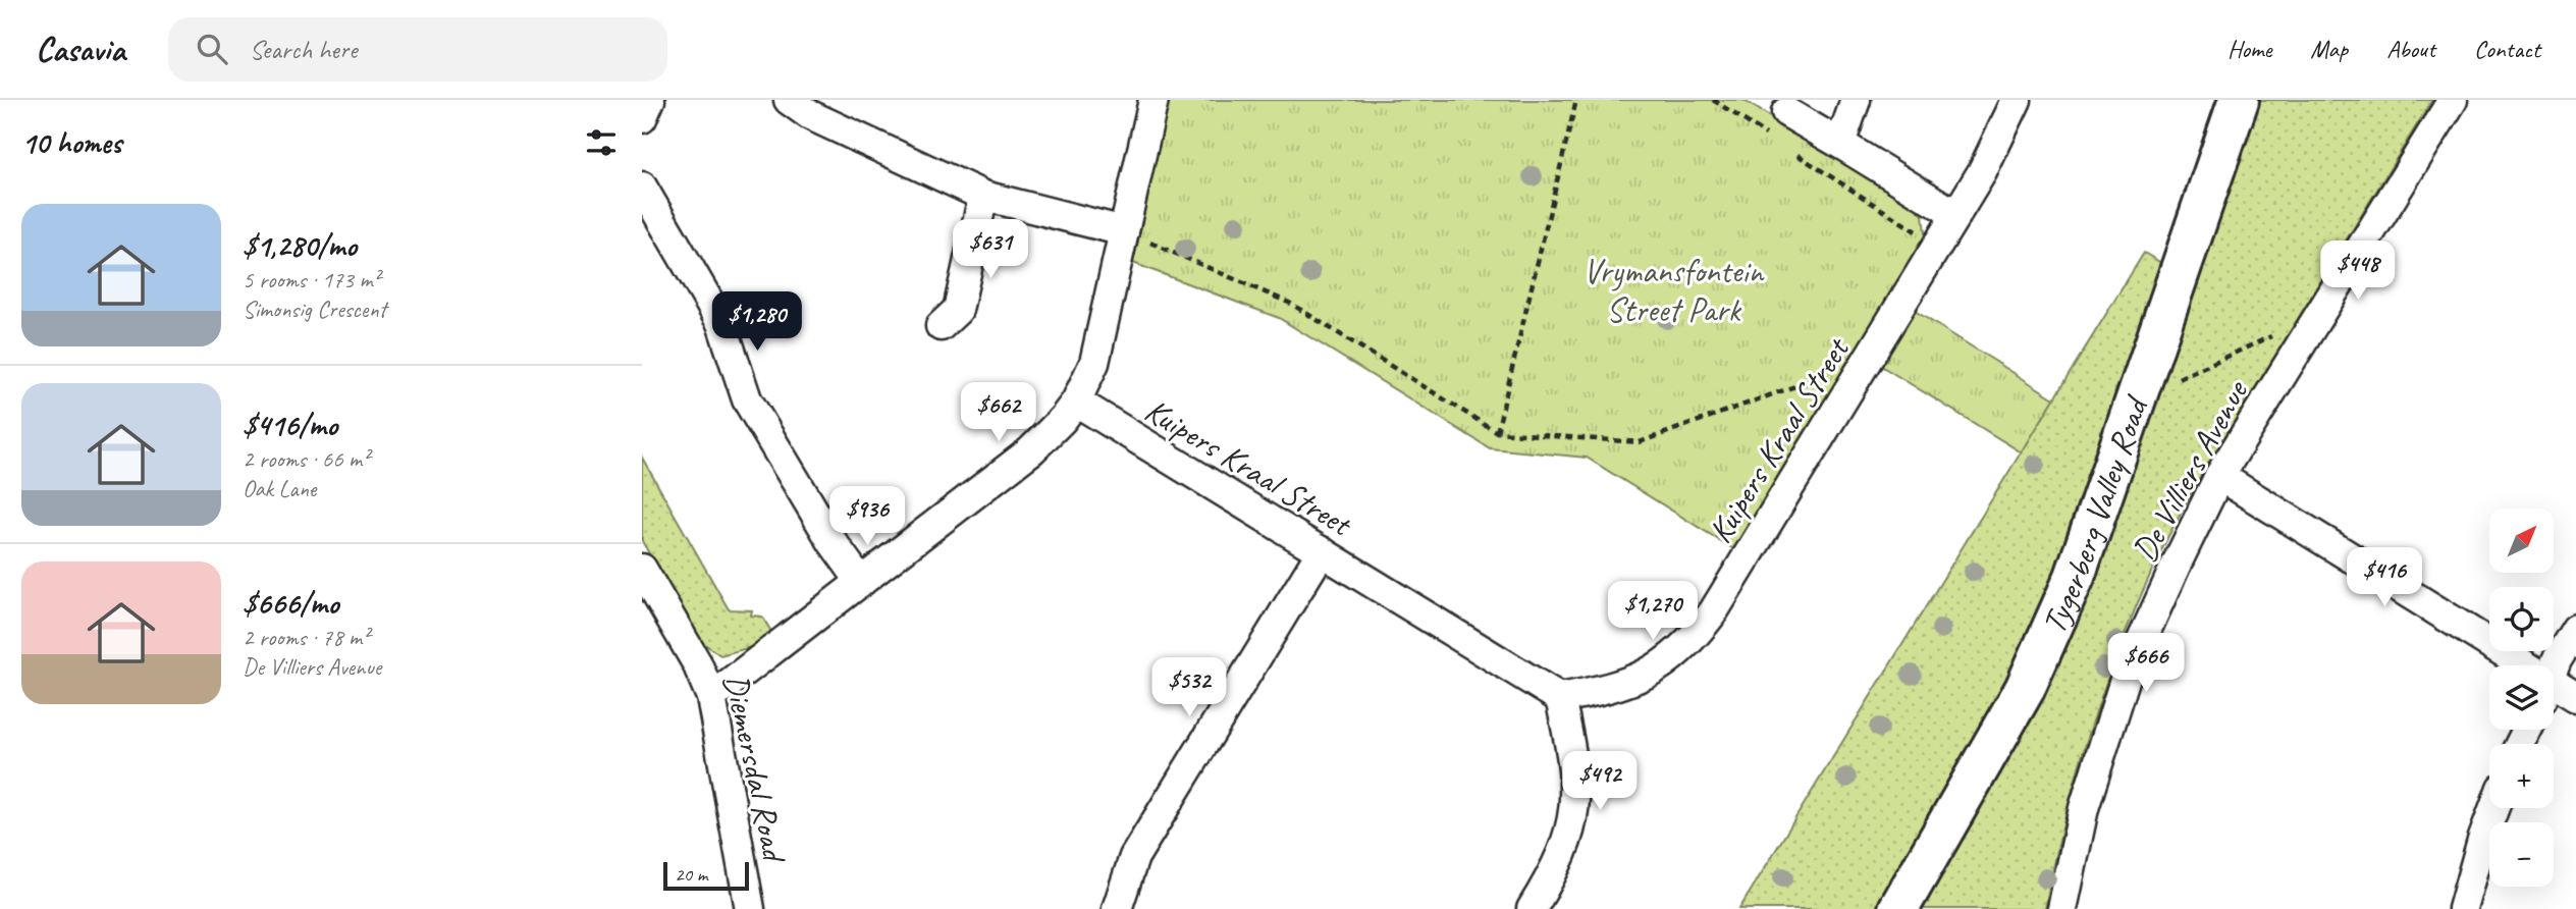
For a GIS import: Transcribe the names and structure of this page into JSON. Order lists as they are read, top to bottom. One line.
{"streets":{"main road":["Tygerberg Valley Road"],"street":["Kuipers Kraal Street","De Villiers Avenue","Diemersdal Road"]},"parks":["Vrymansfontein Street Park"],"scale_bar":"20 m","north":"top right","page":{"header":"Casavia","search":"Search here","nav":["Home","Map","About","Contact"],"heading":"10 homes","list":[{"name":"$1,280/mo","note":"5 rooms · 173 m² · Simonsig Crescent"},{"name":"$416/mo","note":"2 rooms · 66 m² · Oak Lane"},{"name":"$666/mo","note":"2 rooms · 78 m² · De Villiers Avenue"}],"price":["$631","$448","$1,280","$662","$936","$416","$1,270","$666","$532","$492"],"map_buttons":["+","−"],"scale":"20 m"}}
